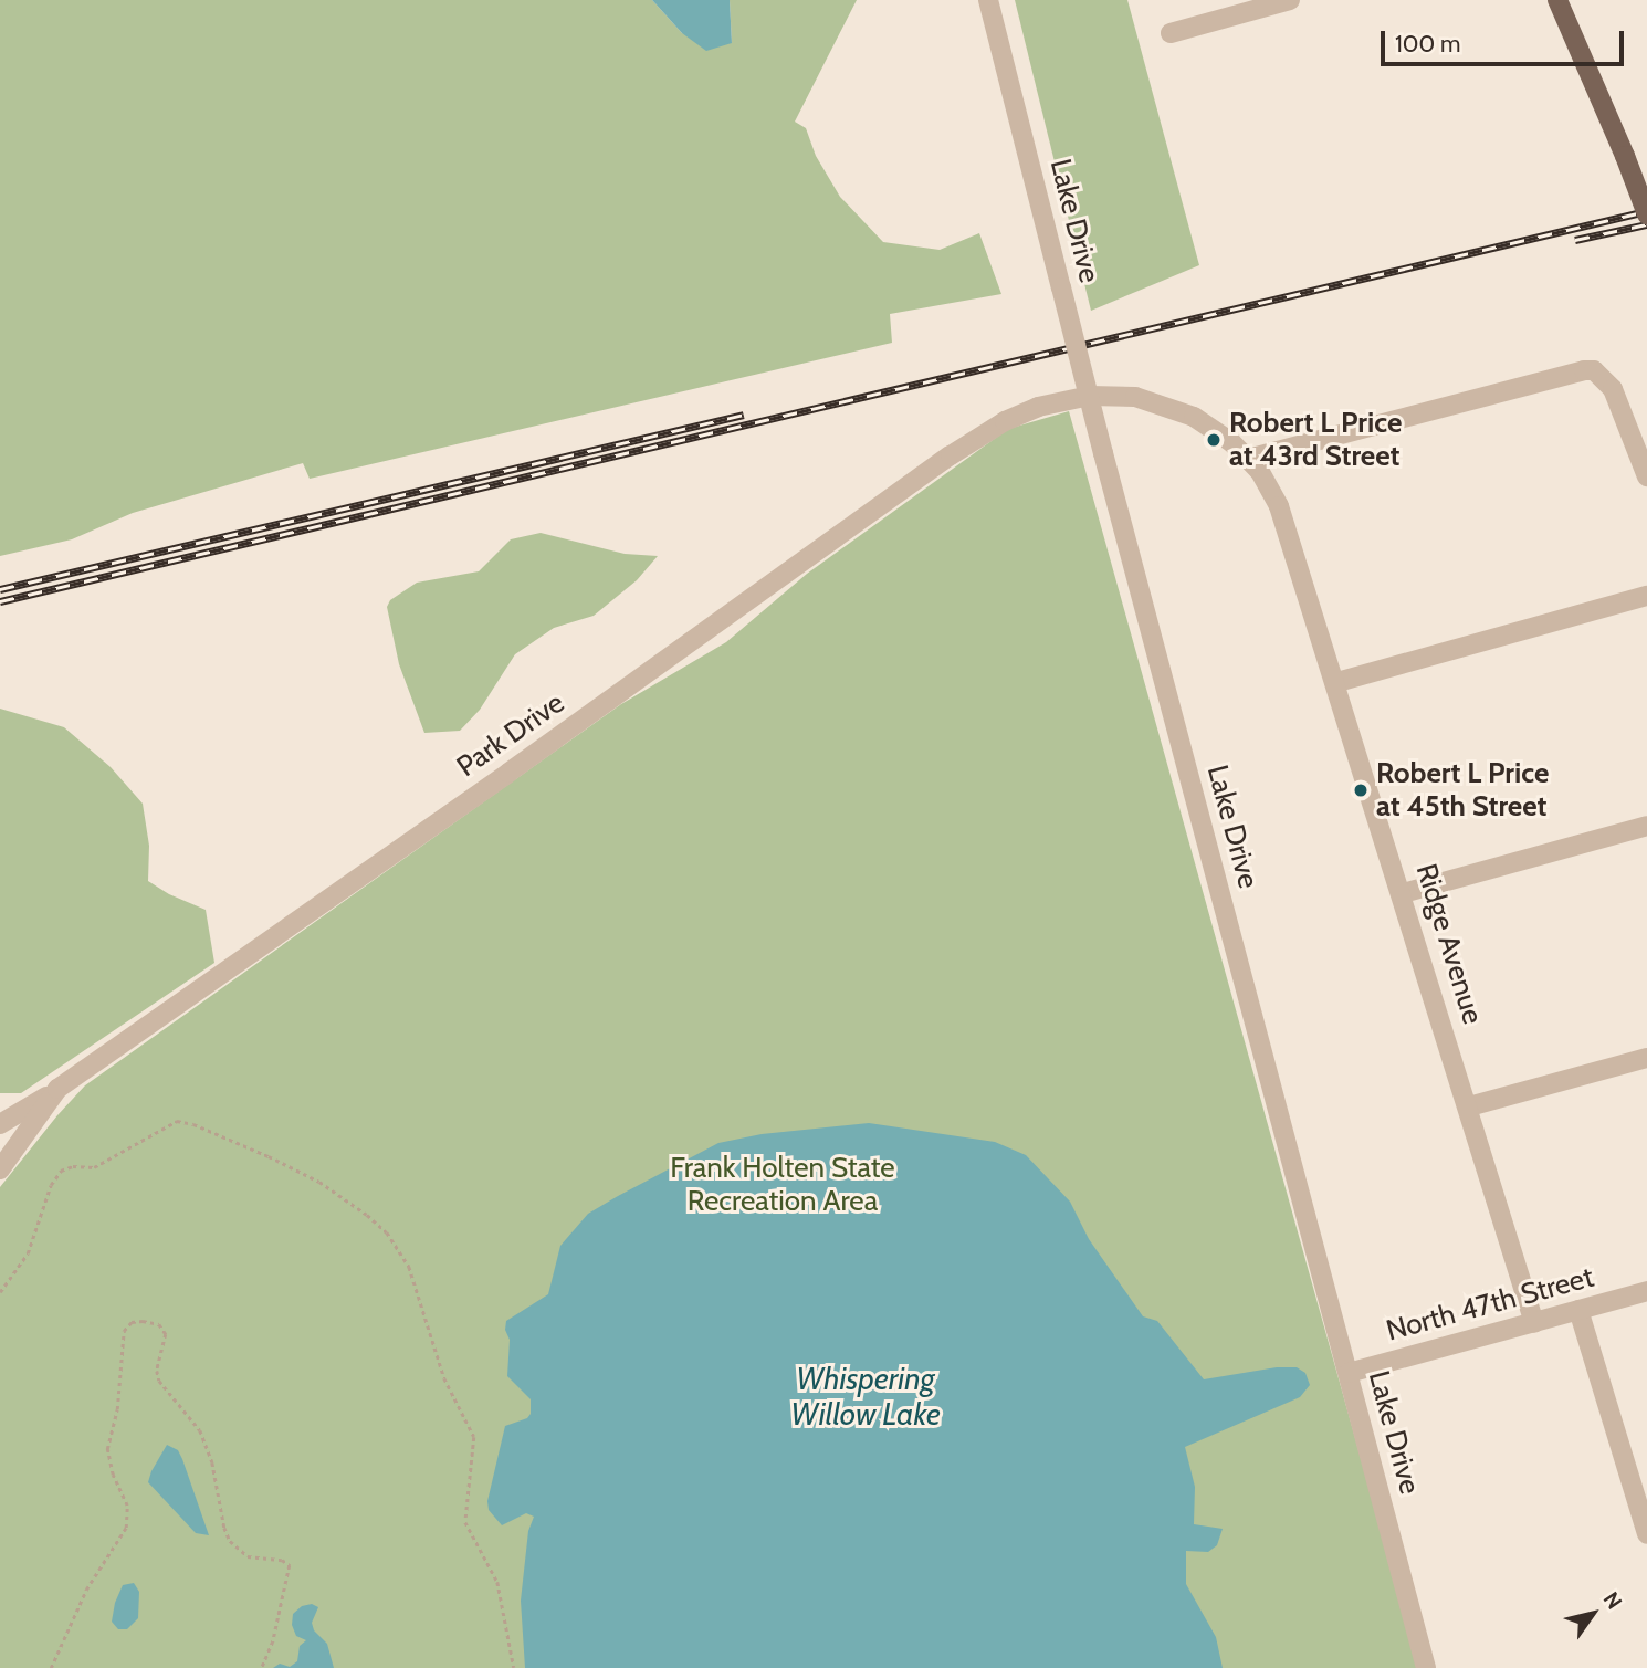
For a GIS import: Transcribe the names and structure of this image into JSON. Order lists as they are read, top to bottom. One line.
{"streets":{"street":["Lake Drive","Park Drive","Ridge Avenue","North 47th Street"]},"crossings":[["Lake Drive","North 47th Street"],["Park Drive","Ridge Avenue"],["Ridge Avenue","North 47th Street"]],"water":["Whispering Willow Lake"],"parks":["Frank Holten State Recreation Area"],"places":["Robert L Price at 43rd Street","Robert L Price at 45th Street"],"scale_bar":"100 m","north":"top right"}
